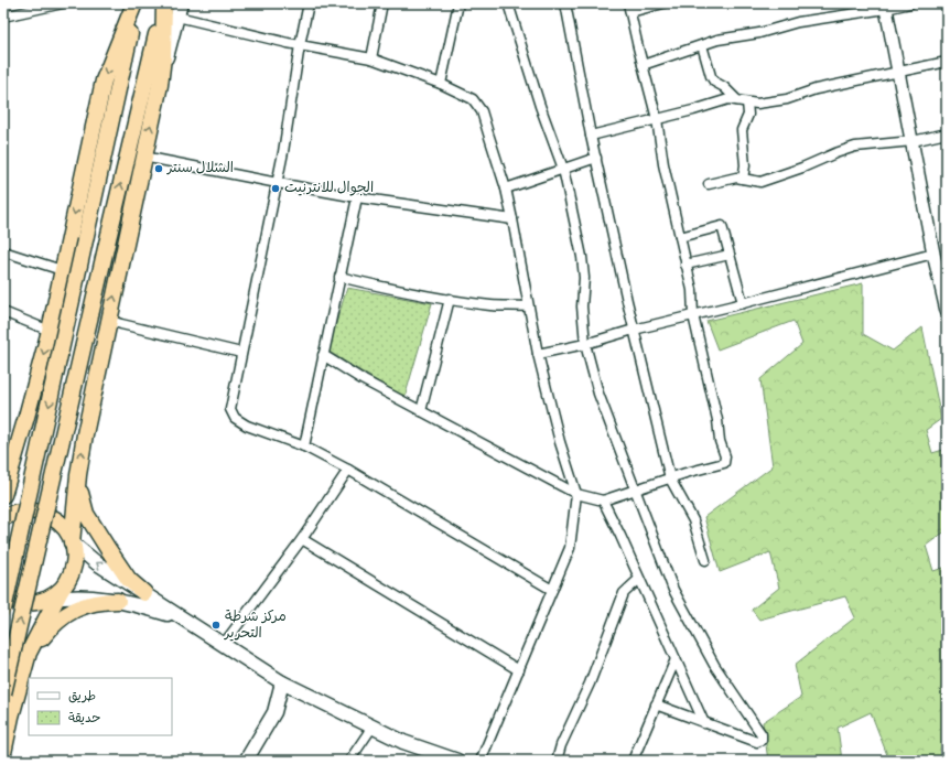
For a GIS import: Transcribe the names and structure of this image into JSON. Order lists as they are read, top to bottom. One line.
{"places":["الشلال سنتر","الجوال للانترنيت","مركز شرطة التحرير"],"legend":["طريق","حديقة"]}
